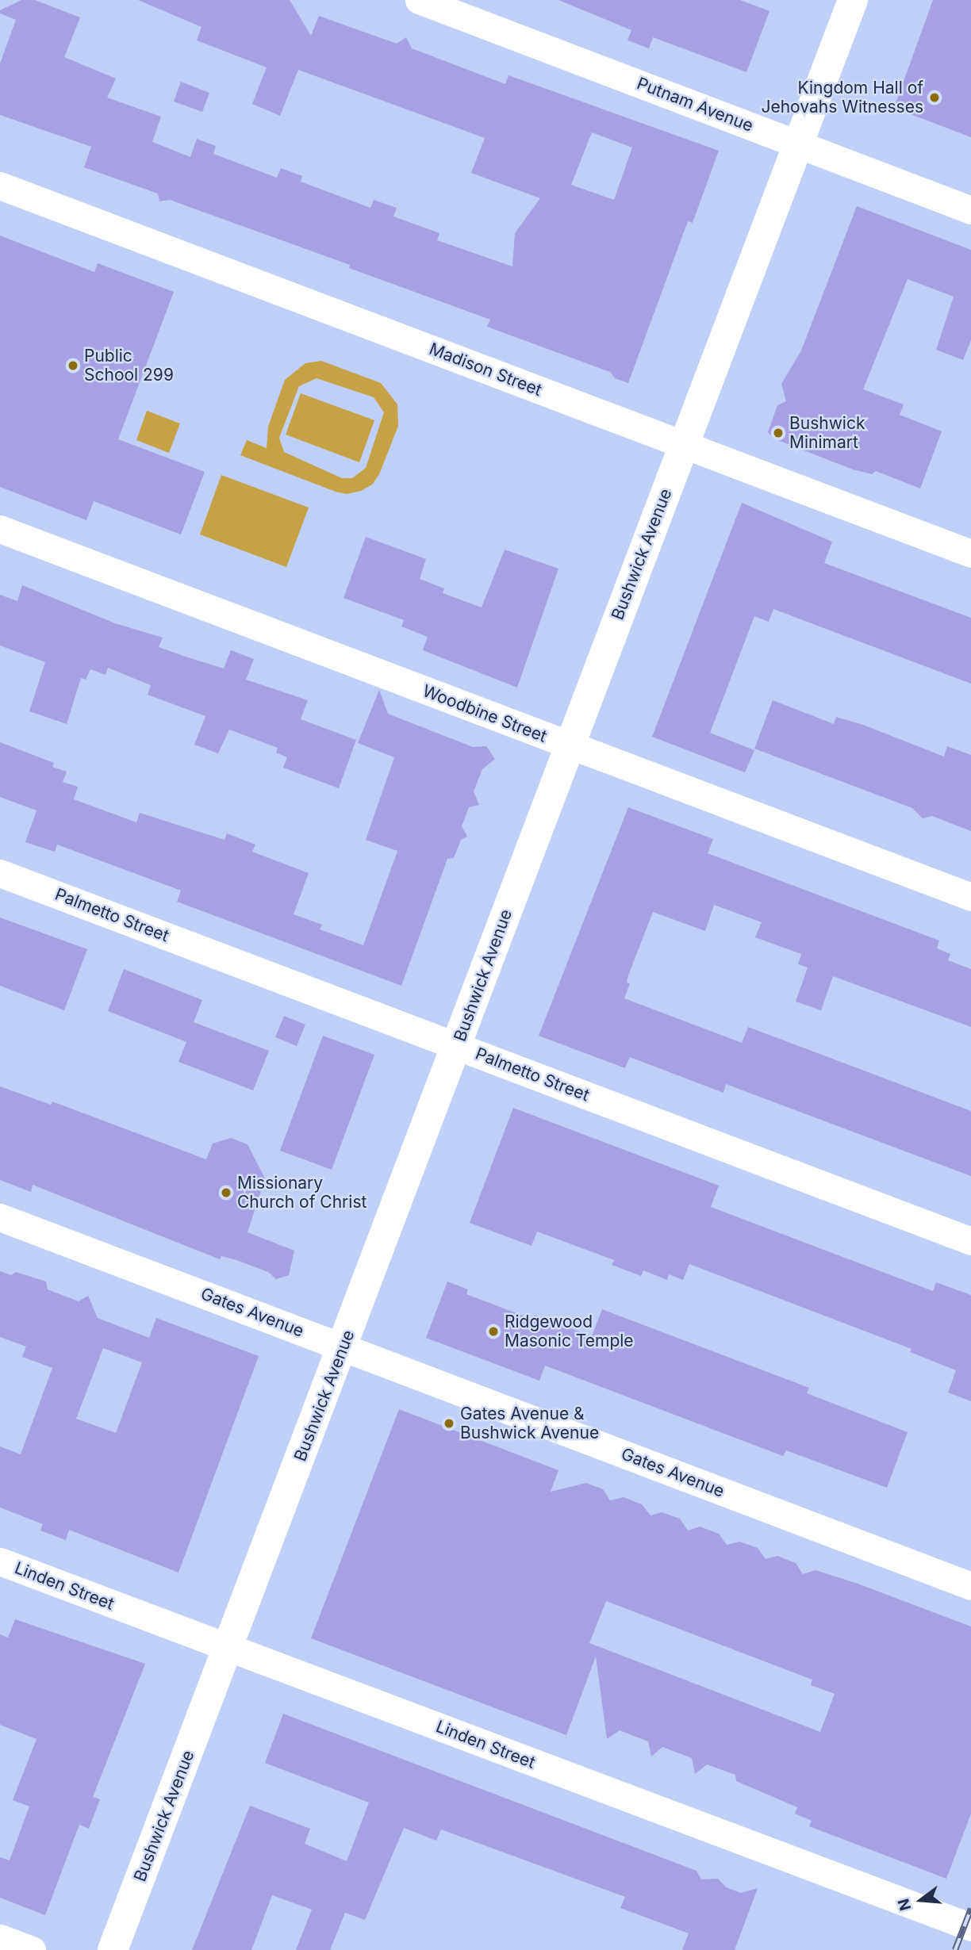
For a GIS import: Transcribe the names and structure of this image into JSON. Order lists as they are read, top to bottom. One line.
{"streets":{"main road":["Bushwick Avenue"],"street":["Putnam Avenue","Madison Street","Woodbine Street","Palmetto Street","Gates Avenue","Linden Street"]},"crossings":[["Putnam Avenue","Bushwick Avenue"],["Madison Street","Bushwick Avenue"],["Bushwick Avenue","Woodbine Street"],["Bushwick Avenue","Palmetto Street"],["Bushwick Avenue","Gates Avenue"],["Bushwick Avenue","Linden Street"]],"places":["Kingdom Hall of Jehovahs Witnesses","Public School 299","Bushwick Minimart","Missionary Church of Christ","Ridgewood Masonic Temple","Gates Avenue & Bushwick Avenue"],"north":"left"}
